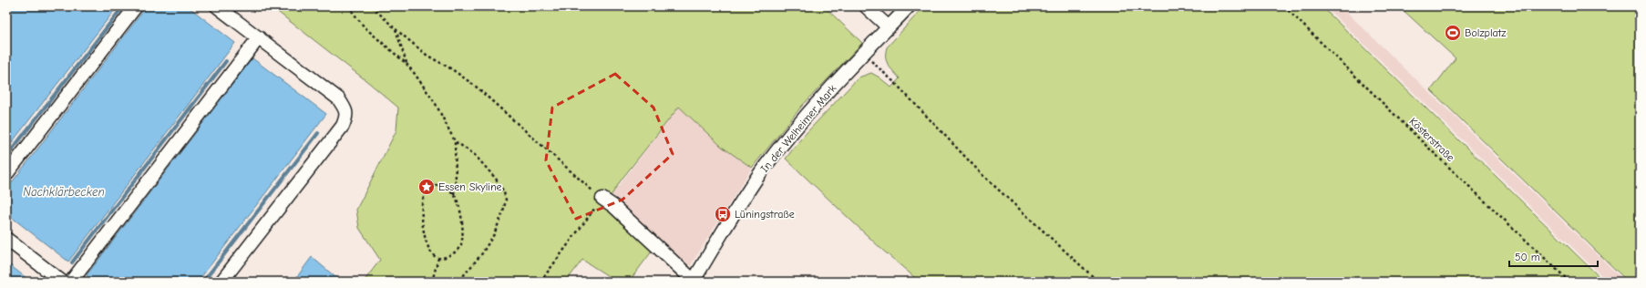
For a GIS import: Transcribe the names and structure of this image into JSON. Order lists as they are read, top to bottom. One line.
{"streets":{"street":["In der Welheimer Mark"],"path":["Kösterstraße"]},"water":["Nachklärbecken"],"places":{"sports":["Bolzplatz"],"place":["Essen Skyline"],"bus stop":["Lüningstraße"]},"scale_bar":"50 m"}
